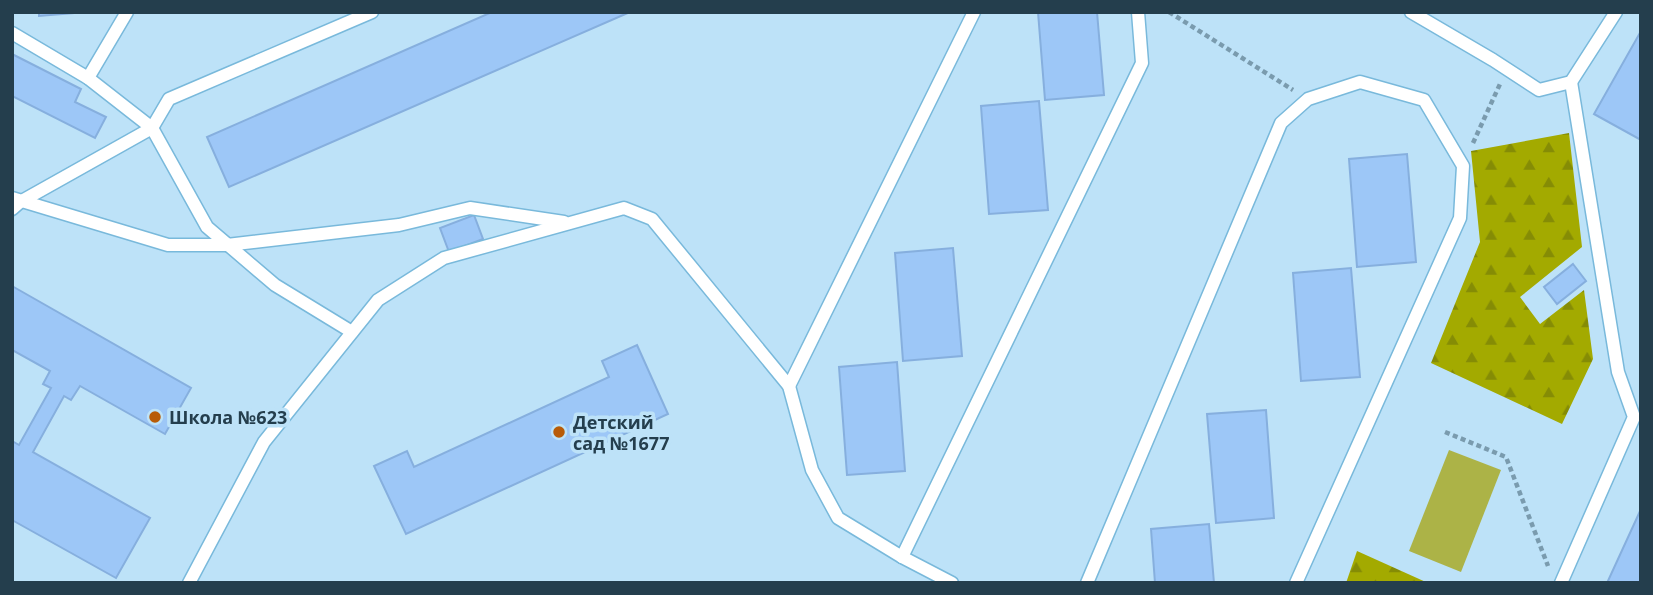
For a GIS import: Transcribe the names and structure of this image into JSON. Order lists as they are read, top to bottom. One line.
{"places":["Школа №623","Детский сад №1677"]}
